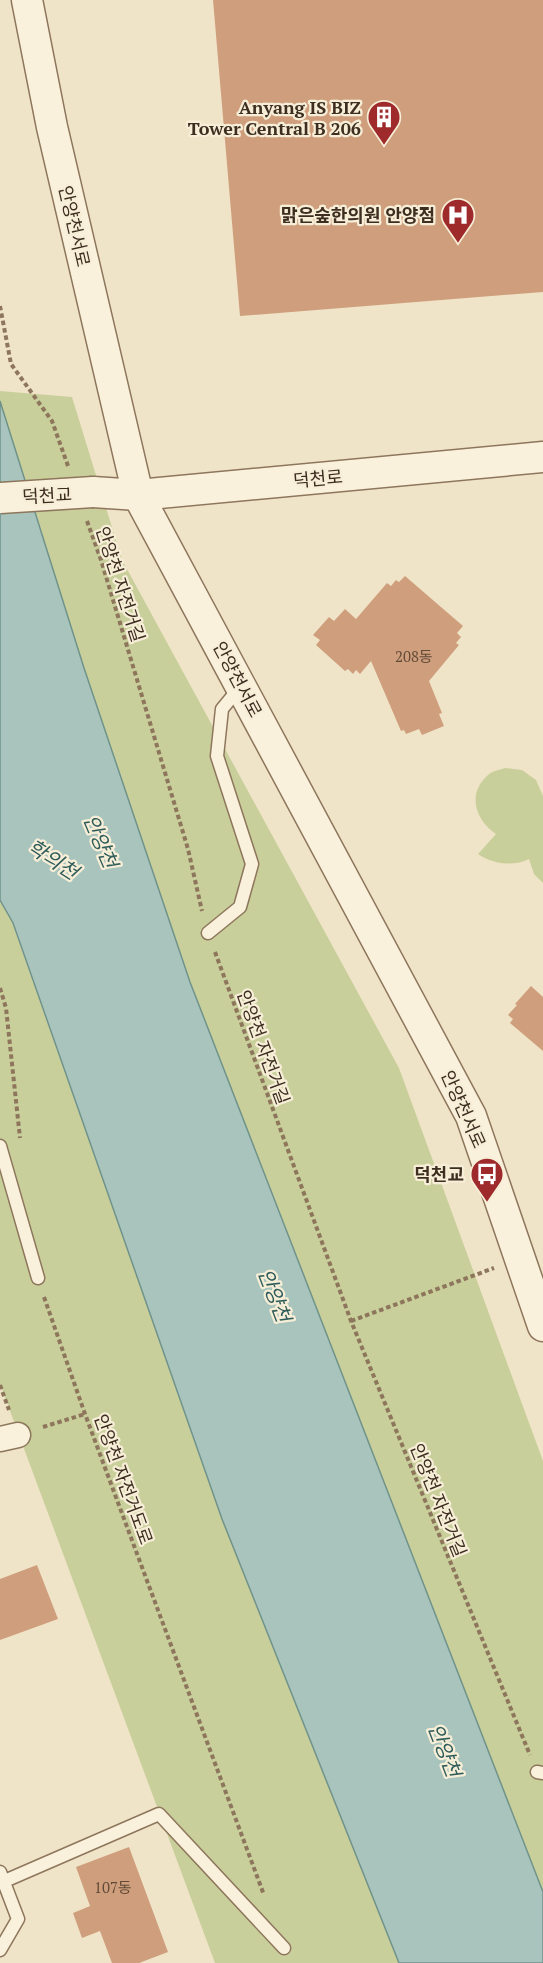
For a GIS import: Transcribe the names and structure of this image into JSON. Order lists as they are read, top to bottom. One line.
{"streets":{"street":["안양천서로","덕천로","덕천교"],"path":["안양천 자전거길","안양천 자전거도로"]},"crossings":[["안양천서로","덕천로"],["덕천로","덕천교"],["덕천로","안양천 자전거길"],["덕천교","안양천 자전거길"]],"water":["안양천","학의천"],"places":{"building":["Anyang IS BIZ Tower Central B 206"],"hospital":["맑은숲한의원 안양점"],"bus stop":["덕천교"]},"house_numbers":["208동","107동"]}
